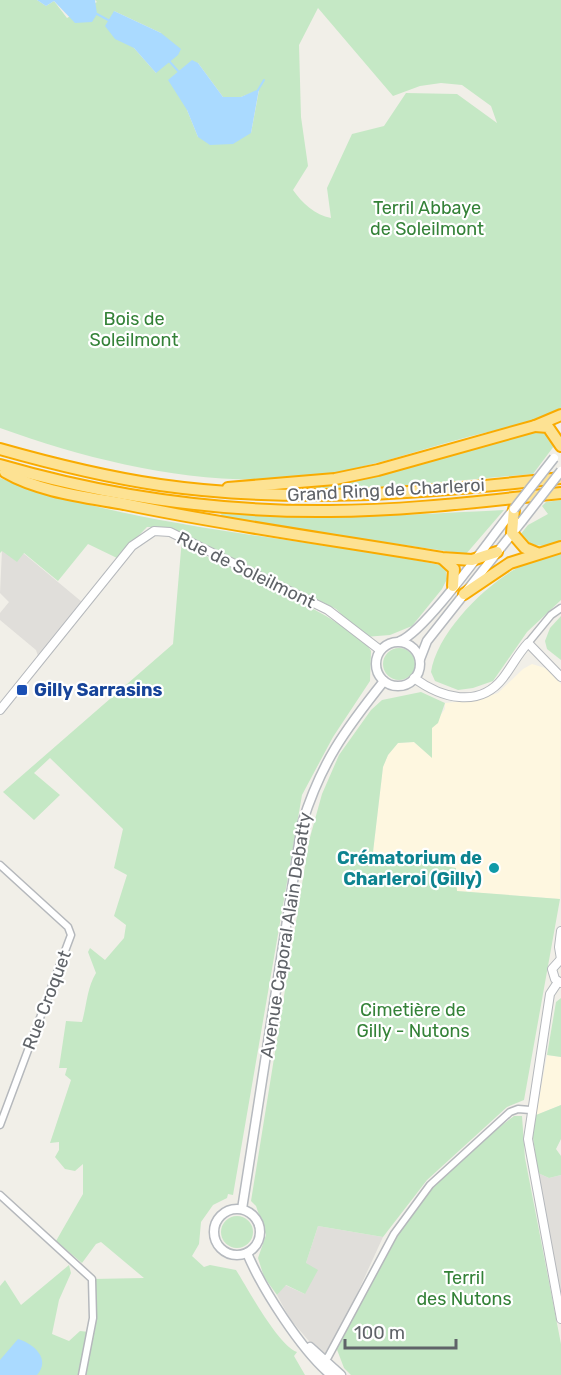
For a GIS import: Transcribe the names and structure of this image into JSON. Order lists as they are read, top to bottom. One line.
{"streets":{"highway":["Grand Ring de Charleroi"],"main road":["Avenue Caporal Alain Debatty"],"street":["Rue de Soleilmont","Rue Croquet"]},"crossings":[["Rue de Soleilmont","Avenue Caporal Alain Debatty"]],"parks":["Terril Abbaye de Soleilmont","Bois de Soleilmont","Cimetière de Gilly - Nutons","Terril des Nutons"],"places":{"transit":["Gilly Sarrasins"],"other":["Crématorium de Charleroi (Gilly)"]},"scale_bar":"100 m"}
